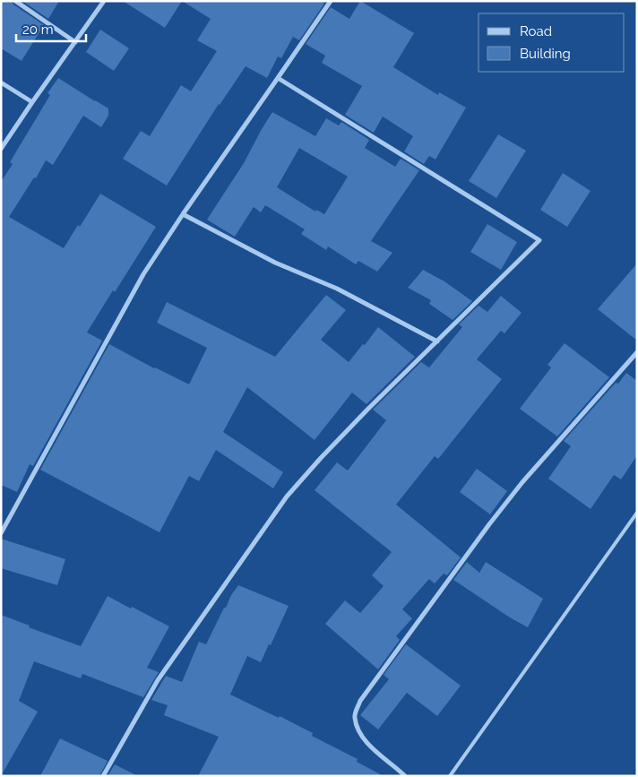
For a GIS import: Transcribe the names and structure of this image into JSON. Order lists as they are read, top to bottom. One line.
{"legend":["Road","Building"],"scale_bar":"20 m"}
